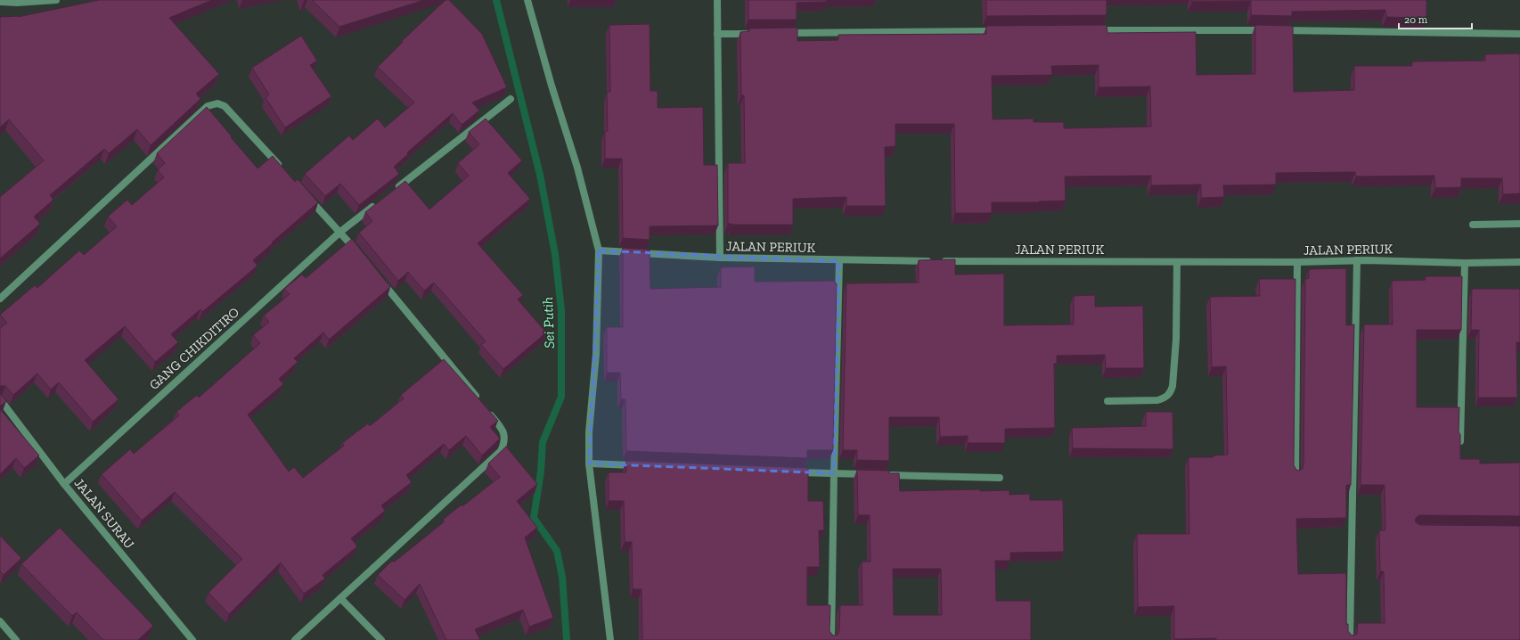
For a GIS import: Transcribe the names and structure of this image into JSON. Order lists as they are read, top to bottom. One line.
{"streets":{"street":["JALAN PERIUK","GANG CHIKDITIRO","JALAN SURAU"]},"crossings":[["GANG CHIKDITIRO","JALAN SURAU"]],"water":["Sei Putih"],"scale_bar":"20 m"}
